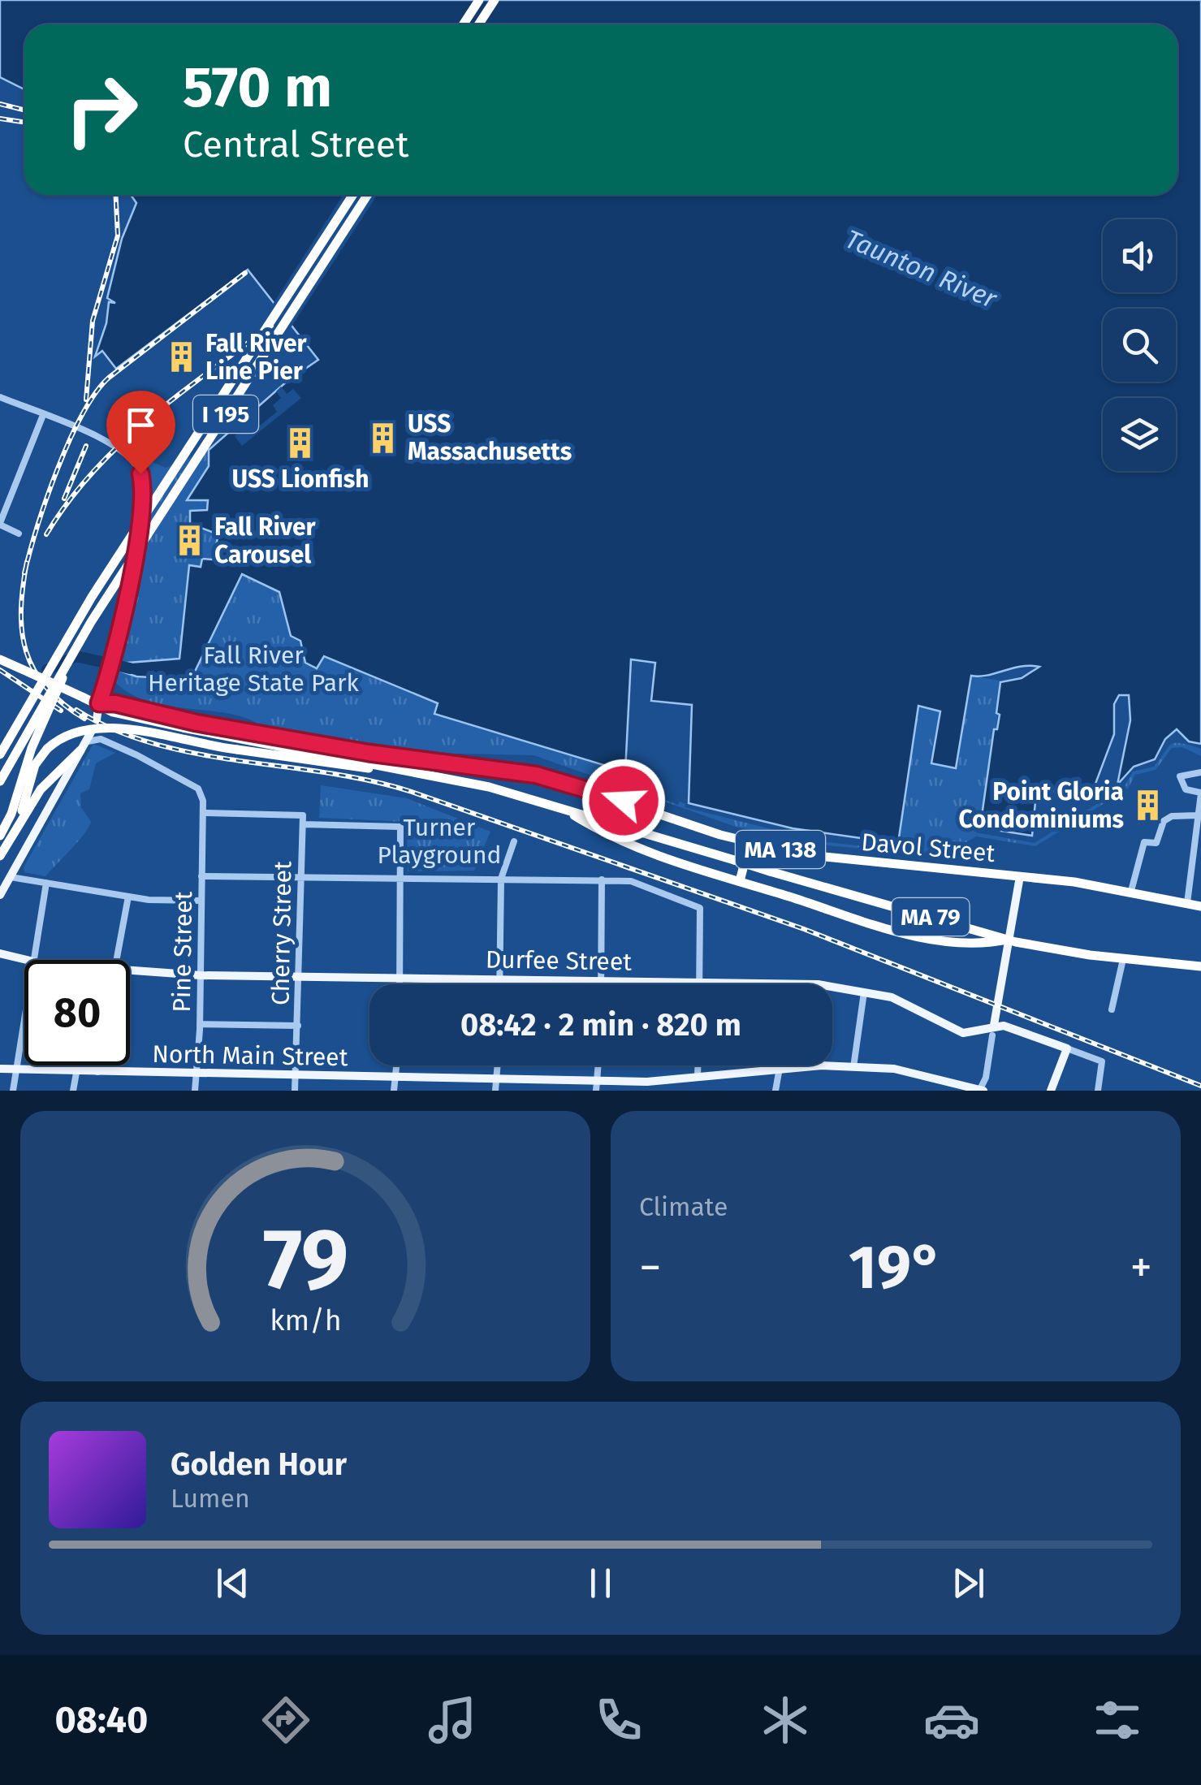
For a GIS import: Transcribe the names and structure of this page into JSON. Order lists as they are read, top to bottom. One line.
{"streets":{"highway":["I 195","Davol Street","MA 138","MA 79"],"main road":["Durfee Street","North Main Street"],"street":["Cherry Street","Pine Street"]},"crossings":[["Cherry Street","Durfee Street"],["Cherry Street","North Main Street"],["Pine Street","Durfee Street"],["Pine Street","North Main Street"]],"water":["Taunton River"],"parks":["Fall River Heritage State Park","Turner Playground"],"places":{"building":["Fall River Line Pier","USS Massachusetts","USS Lionfish","Fall River Carousel","Point Gloria Condominiums"]},"page":{"turn":["570 m","Central Street"],"limit":"80","trip":"08:42 · 2 min · 820 m","tile":"Climate","heat":["−","19°","+"],"song":["Golden Hour","Lumen"],"tabs":"08:40","gauge":["79","km/h"]}}
